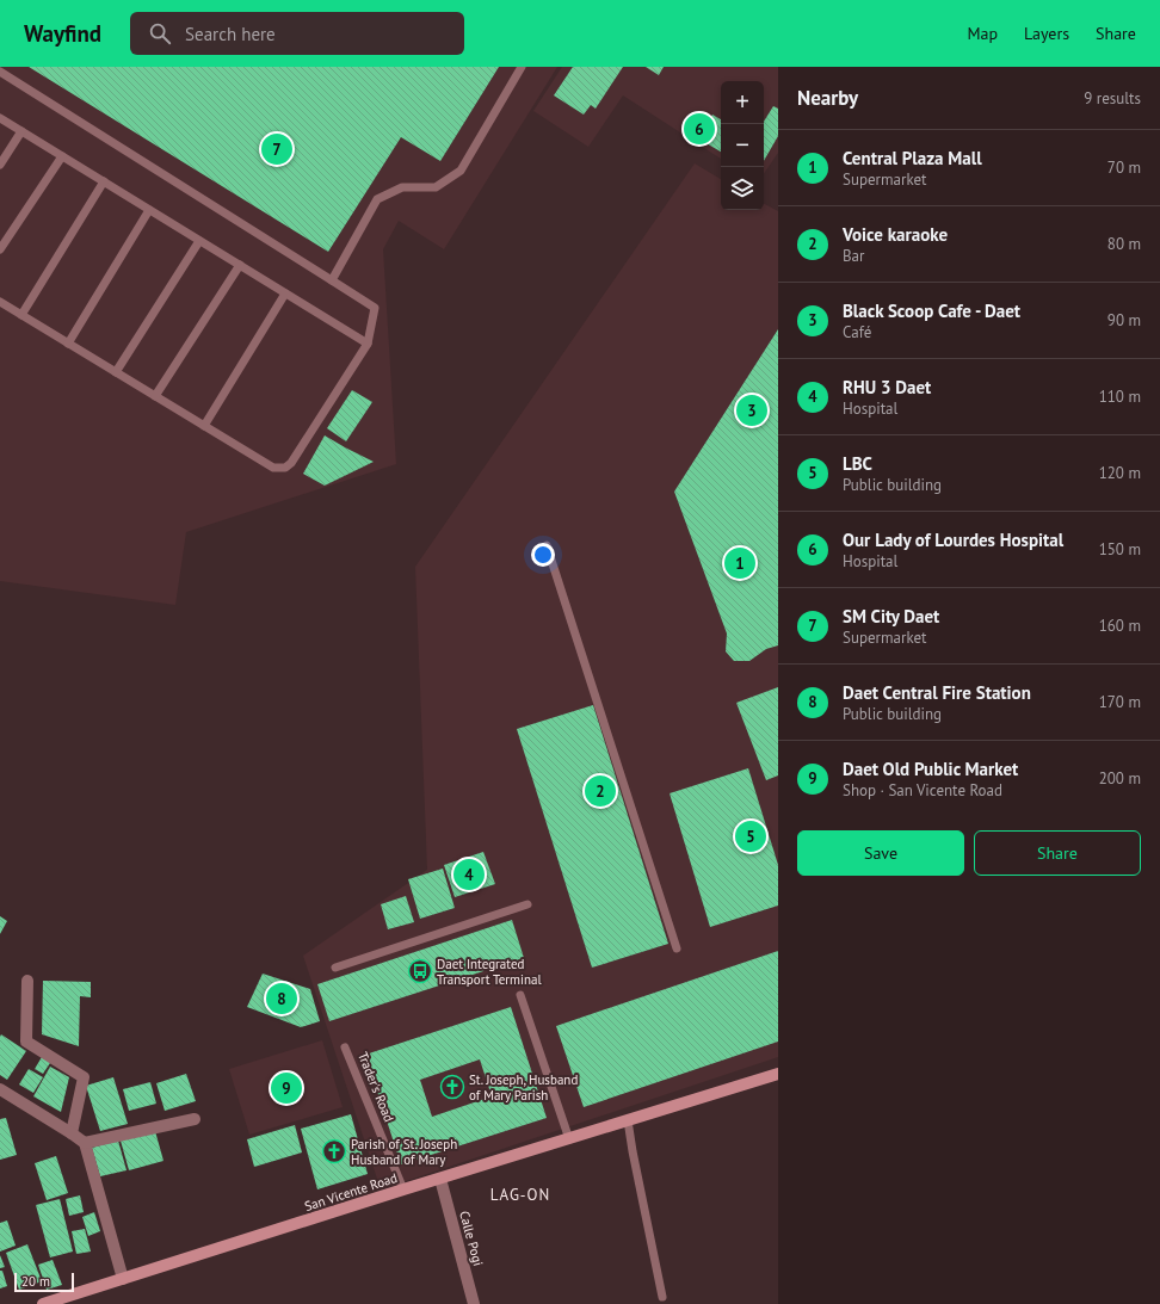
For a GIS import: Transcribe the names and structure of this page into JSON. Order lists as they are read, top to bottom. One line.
{"streets":{"main road":["San Vicente Road"],"street":["Calle Pogi"],"lane":["Trader's Road"]},"crossings":[["Trader's Road","San Vicente Road"],["San Vicente Road","Calle Pogi"]],"districts":["LAG-ON"],"places":{"bus stop":["Daet Integrated Transport Terminal"],"church":["St. Joseph, Husband of Mary Parish","Parish of St. Joseph Husband of Mary"]},"scale_bar":"20 m","page":{"header":"Wayfind","search":"Search here","nav":["Map","Layers","Share"],"heading":["Nearby","9 results"],"map_buttons":["+","−"],"pins":["6","7","3","1","2","5","4","8","9"],"list":[{"mark":"1","name":"Central Plaza Mall","note":"Supermarket","value":"70 m"},{"mark":"2","name":"Voice karaoke","note":"Bar","value":"80 m"},{"mark":"3","name":"Black Scoop Cafe - Daet","note":"Café","value":"90 m"},{"mark":"4","name":"RHU 3 Daet","note":"Hospital","value":"110 m"},{"mark":"5","name":"LBC","note":"Public building","value":"120 m"},{"mark":"6","name":"Our Lady of Lourdes Hospital","note":"Hospital","value":"150 m"},{"mark":"7","name":"SM City Daet","note":"Supermarket","value":"160 m"},{"mark":"8","name":"Daet Central Fire Station","note":"Public building","value":"170 m"},{"mark":"9","name":"Daet Old Public Market","note":"Shop · San Vicente Road","value":"200 m"}],"buttons":["Save","Share"],"scale":"20 m"}}
